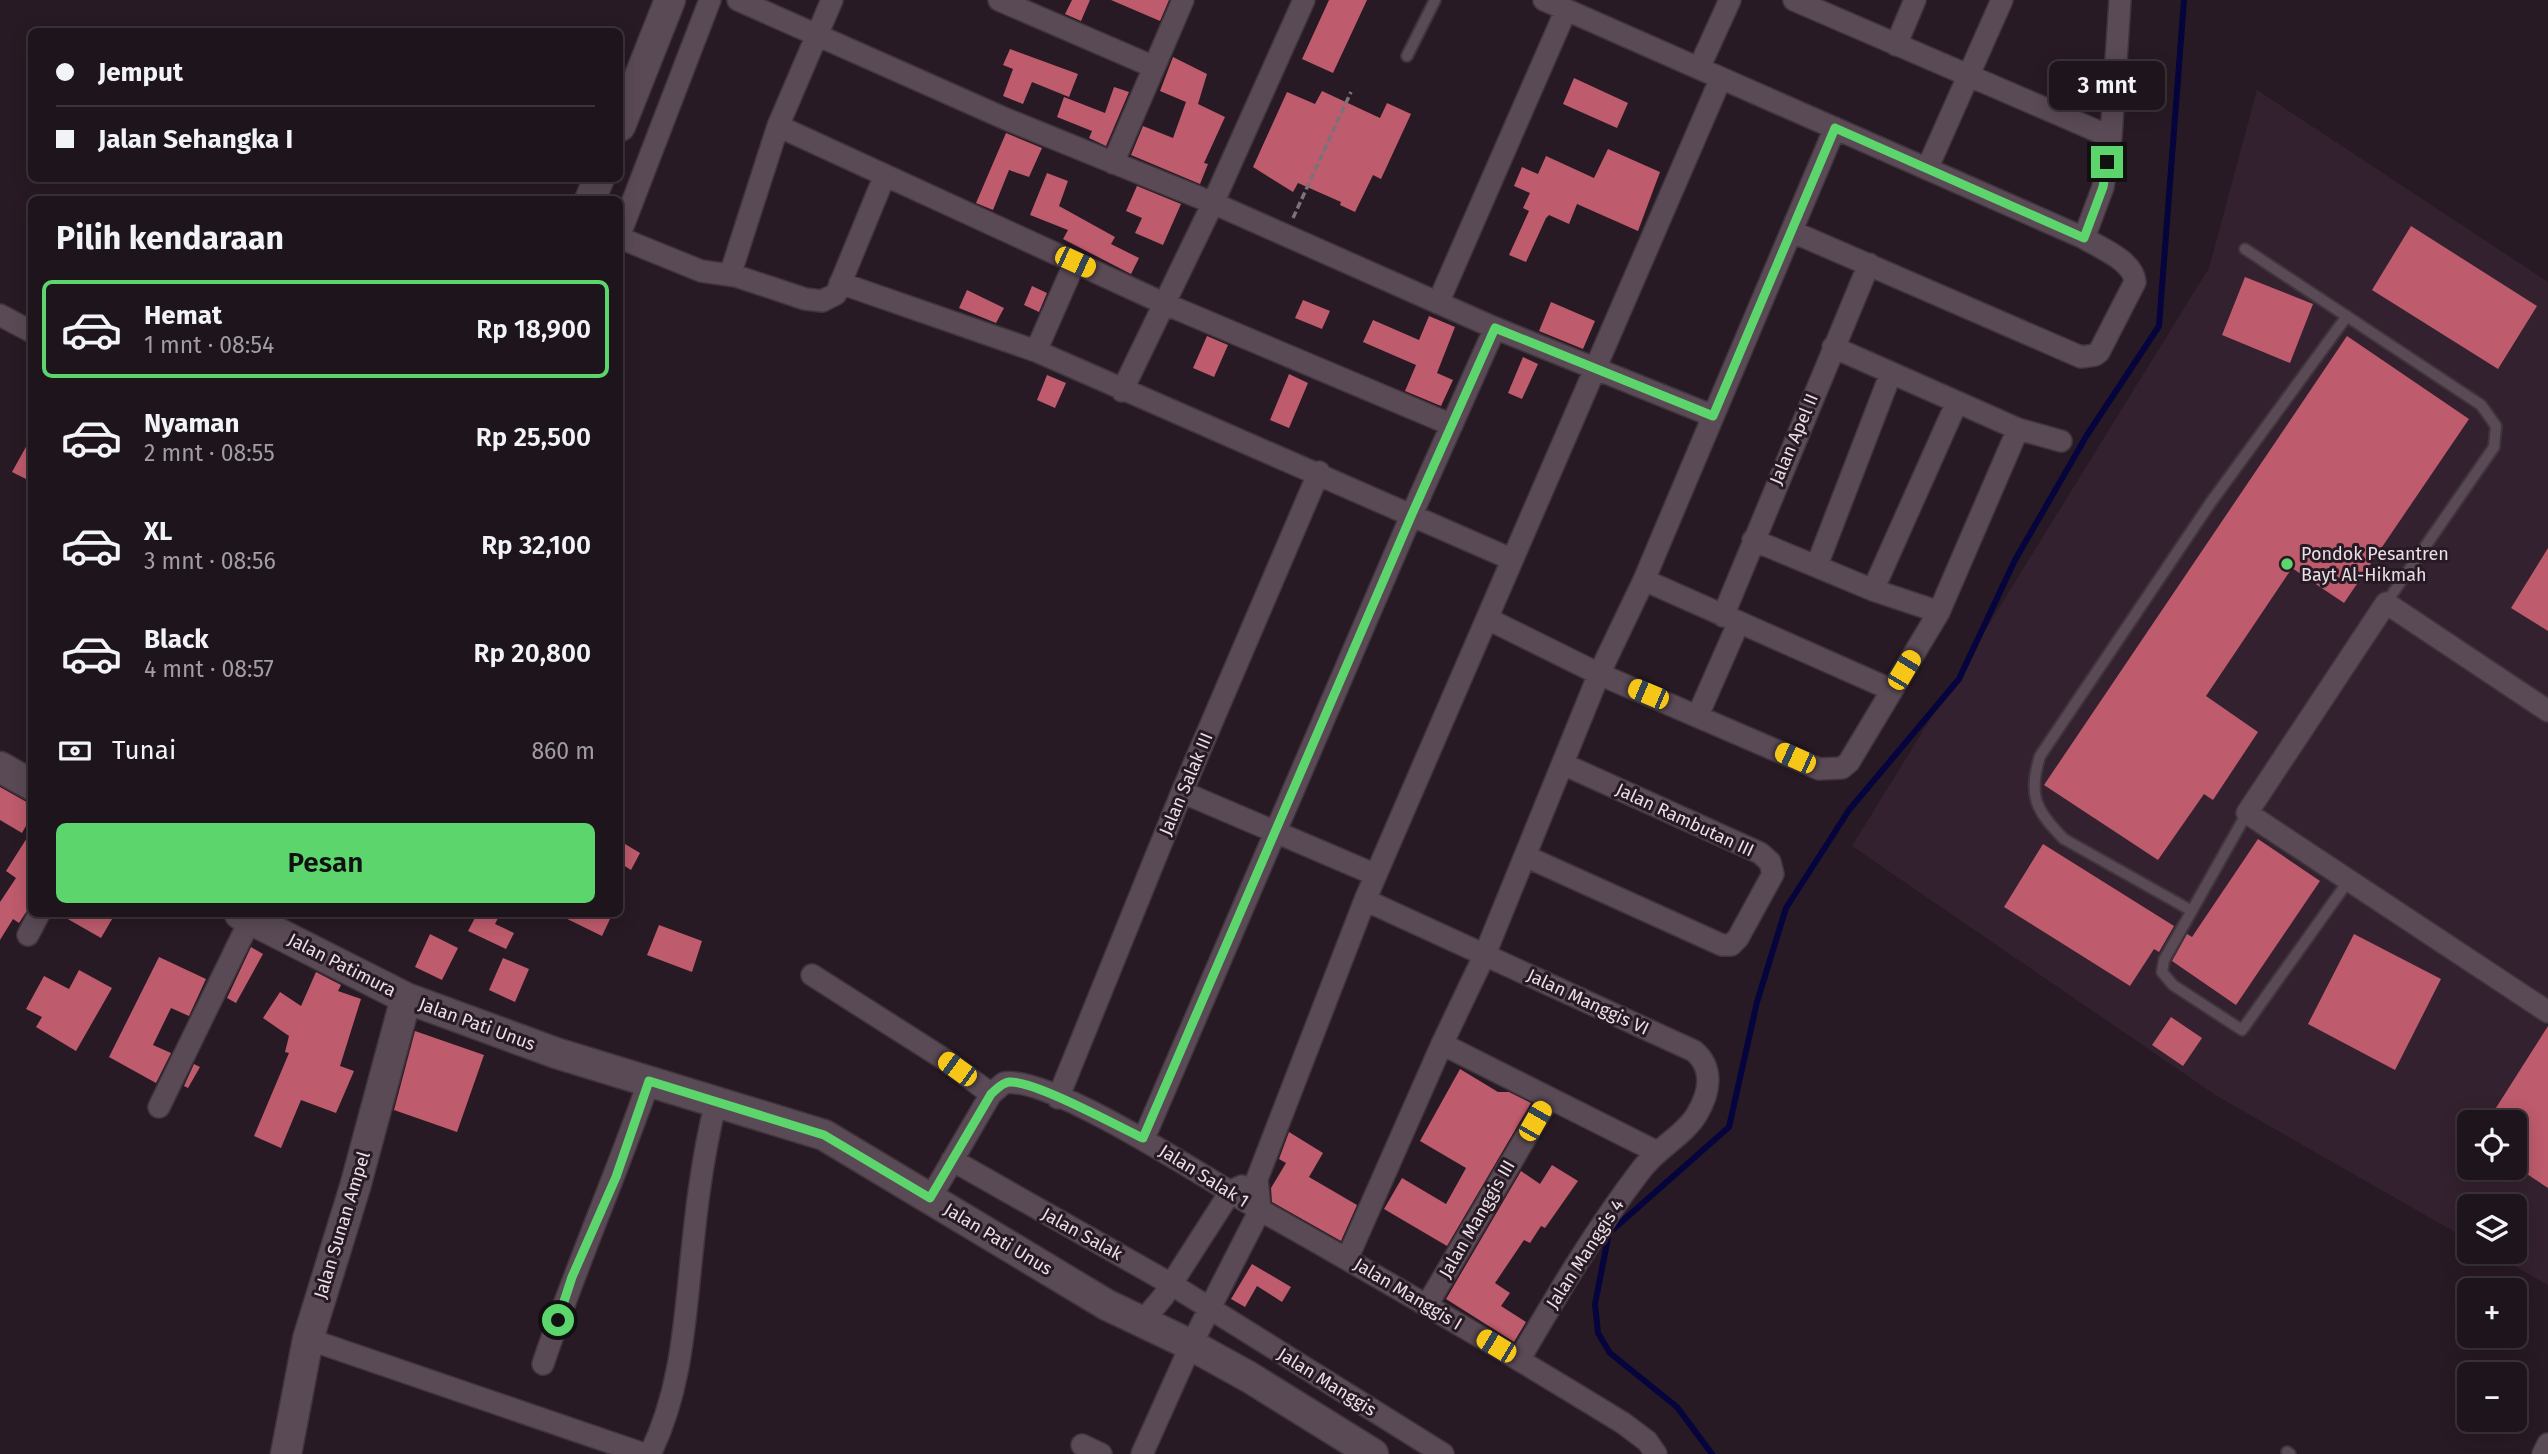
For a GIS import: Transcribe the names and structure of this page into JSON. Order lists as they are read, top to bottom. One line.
{"streets":{"main road":["Jalan Patimura","Jalan Pati Unus","Jalan Sunan Ampel"],"street":["Jalan Apel II","Jalan Salak III","Jalan Rambutan III","Jalan Manggis VI","Jalan Salak 1","Jalan Manggis III","Jalan Salak","Jalan Manggis 4","Jalan Manggis I","Jalan Manggis"]},"crossings":[["Jalan Salak III","Jalan Salak 1"],["Jalan Patimura","Jalan Pati Unus"],["Jalan Patimura","Jalan Sunan Ampel"],["Jalan Manggis VI","Jalan Manggis 4"],["Jalan Pati Unus","Jalan Sunan Ampel"],["Jalan Pati Unus","Jalan Salak"],["Jalan Pati Unus","Jalan Manggis"],["Jalan Salak 1","Jalan Manggis I"],["Jalan Manggis III","Jalan Manggis I"],["Jalan Salak","Jalan Manggis"],["Jalan Manggis 4","Jalan Manggis I"]],"places":["Pondok Pesantren Bayt Al-Hikmah"],"page":{"banner":["Jemput","Jalan Sehangka I"],"bubble":"3 mnt","heading":"Pilih kendaraan","list":[{"name":"Hemat","note":"1 mnt · 08:54","value":"Rp 18,900"},{"name":"Nyaman","note":"2 mnt · 08:55","value":"Rp 25,500"},{"name":"XL","note":"3 mnt · 08:56","value":"Rp 32,100"},{"name":"Black","note":"4 mnt · 08:57","value":"Rp 20,800"}],"pay":["Tunai","860 m"],"buttons":"Pesan","map_buttons":["+","−"]}}
